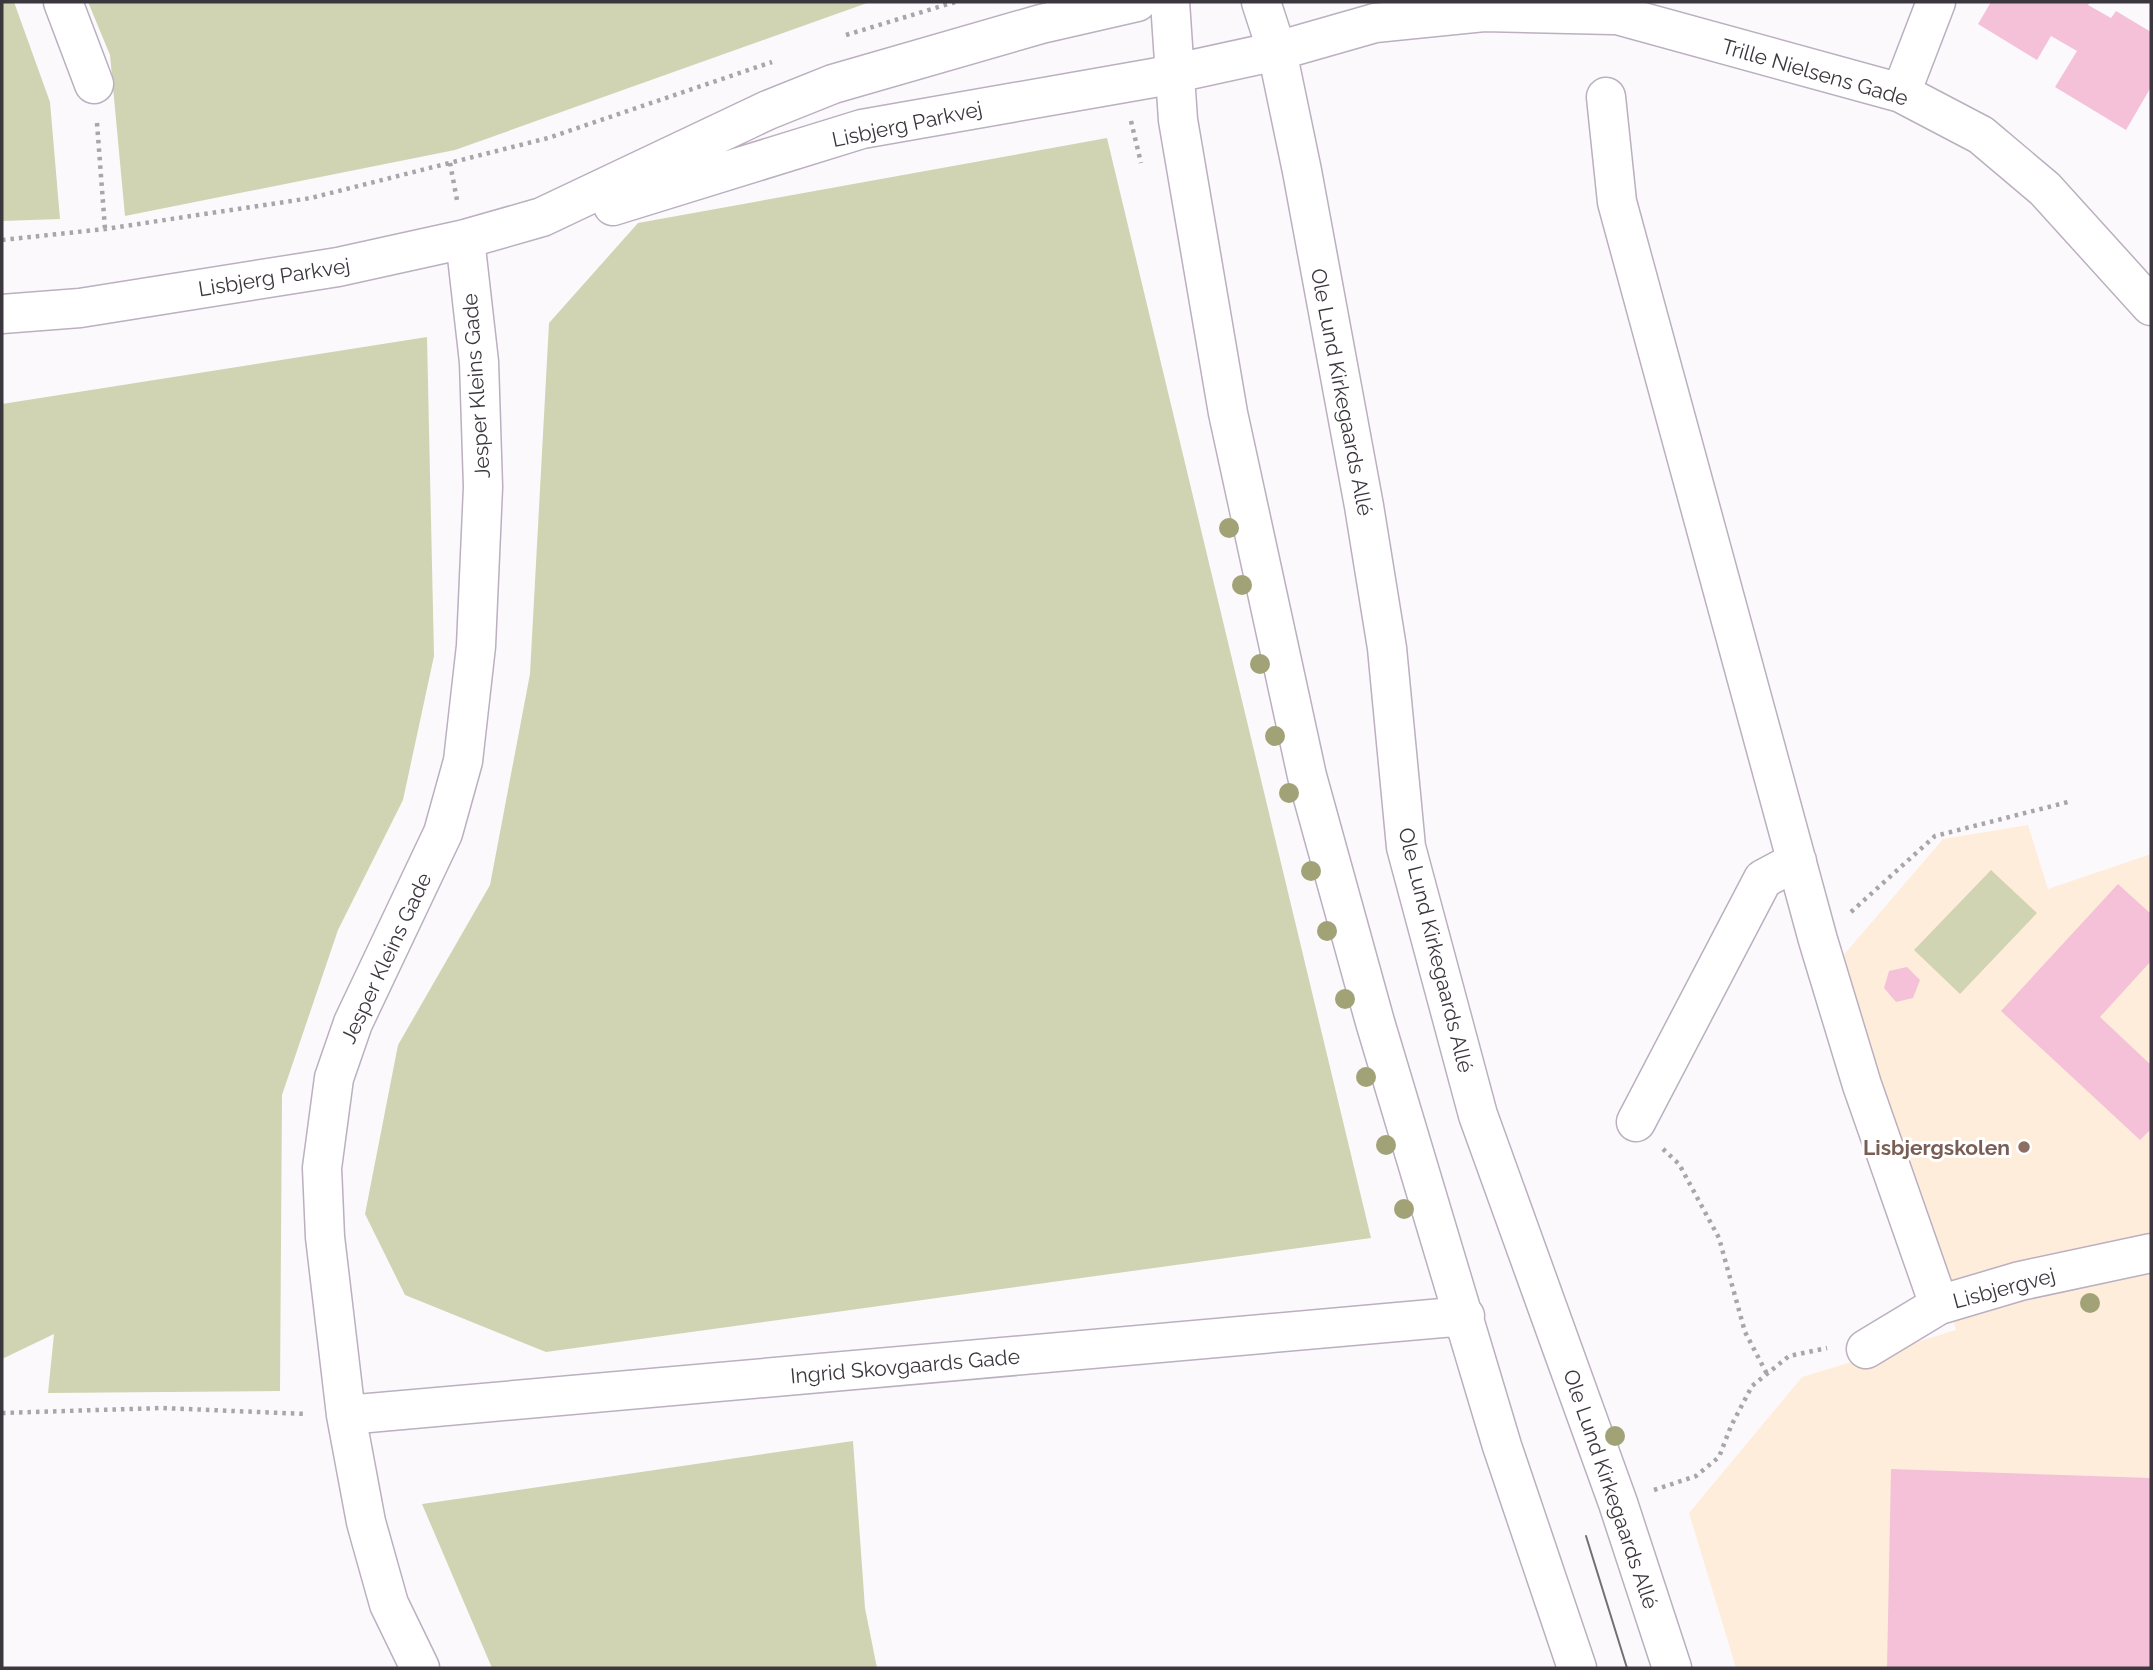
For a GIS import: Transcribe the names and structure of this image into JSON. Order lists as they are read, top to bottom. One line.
{"streets":{"street":["Trille Nielsens Gade","Lisbjerg Parkvej","Jesper Kleins Gade","Ole Lund Kirkegaards Allé","Lisbjergvej","Ingrid Skovgaards Gade"]},"crossings":[["Trille Nielsens Gade","Lisbjerg Parkvej"],["Trille Nielsens Gade","Ole Lund Kirkegaards Allé"],["Lisbjerg Parkvej","Jesper Kleins Gade"],["Lisbjerg Parkvej","Ole Lund Kirkegaards Allé"],["Jesper Kleins Gade","Ingrid Skovgaards Gade"]],"places":["Lisbjergskolen"]}
